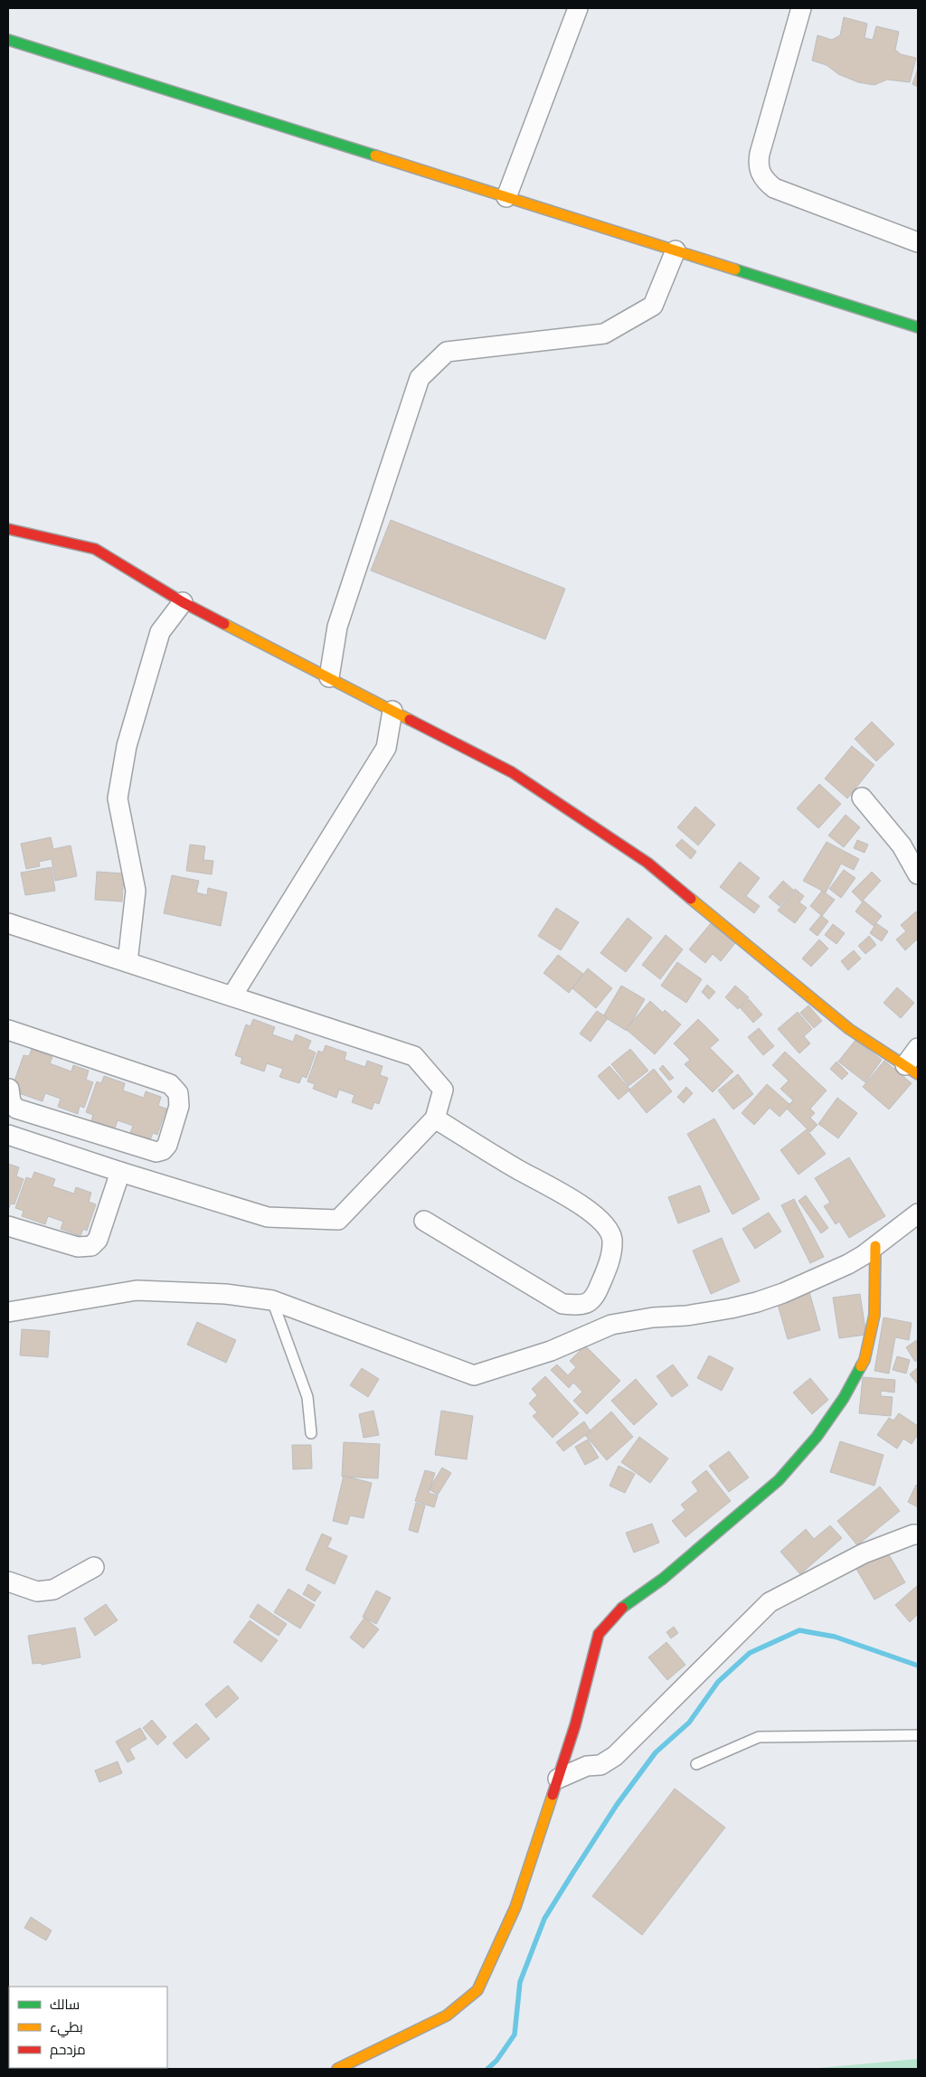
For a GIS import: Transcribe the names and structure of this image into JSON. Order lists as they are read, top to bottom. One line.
{"legend":["سالك","بطيء","مزدحم"]}
